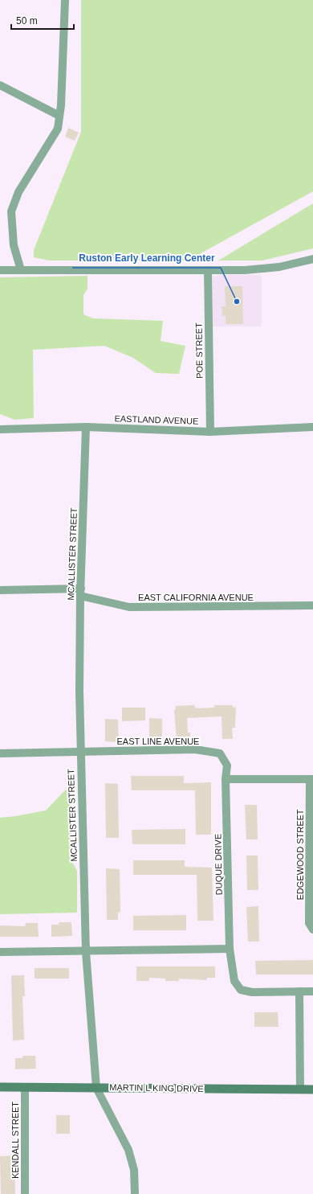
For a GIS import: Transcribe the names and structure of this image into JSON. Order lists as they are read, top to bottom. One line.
{"streets":{"main road":["MARTIN L KING DRIVE"],"street":["POE STREET","EASTLAND AVENUE","MCALLISTER STREET","EAST CALIFORNIA AVENUE","EAST LINE AVENUE","EDGEWOOD STREET","DUQUE DRIVE","KENDALL STREET"]},"crossings":[["POE STREET","EASTLAND AVENUE"],["EASTLAND AVENUE","MCALLISTER STREET"],["MCALLISTER STREET","EAST CALIFORNIA AVENUE"],["MCALLISTER STREET","EAST LINE AVENUE"],["MCALLISTER STREET","MARTIN L KING DRIVE"],["EAST LINE AVENUE","DUQUE DRIVE"],["MARTIN L KING DRIVE","KENDALL STREET"]],"places":["Ruston Early Learning Center"],"scale_bar":"50 m"}
